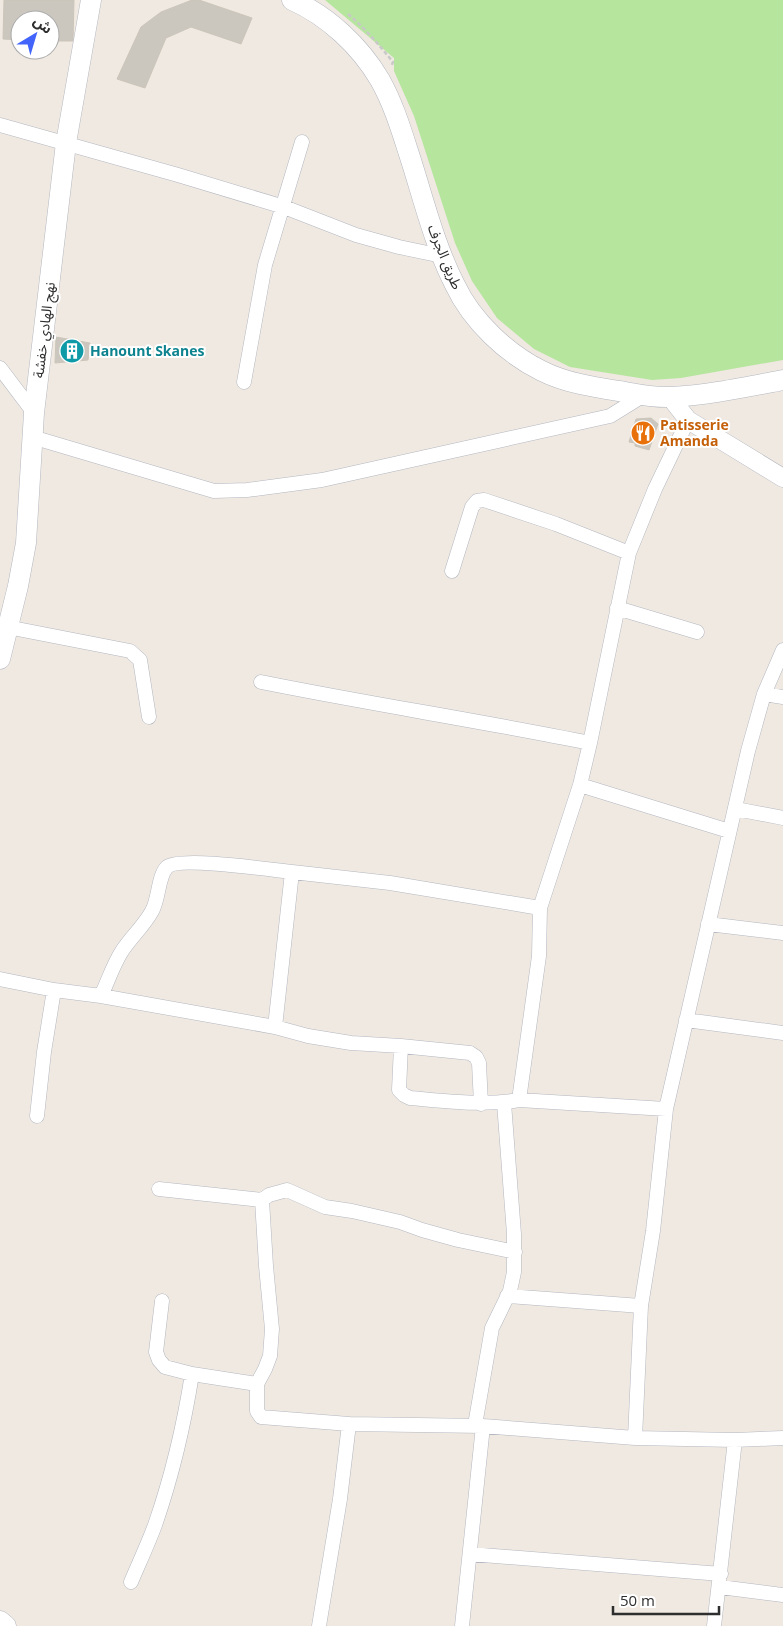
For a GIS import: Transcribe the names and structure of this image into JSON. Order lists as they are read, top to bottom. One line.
{"streets":{"main road":["طريق الجرف","نهج الهادي خفشة"]},"places":{"building":["Hanount Skanes"],"restaurant":["Patisserie Amanda"]},"scale_bar":"50 m","north":"top right"}
